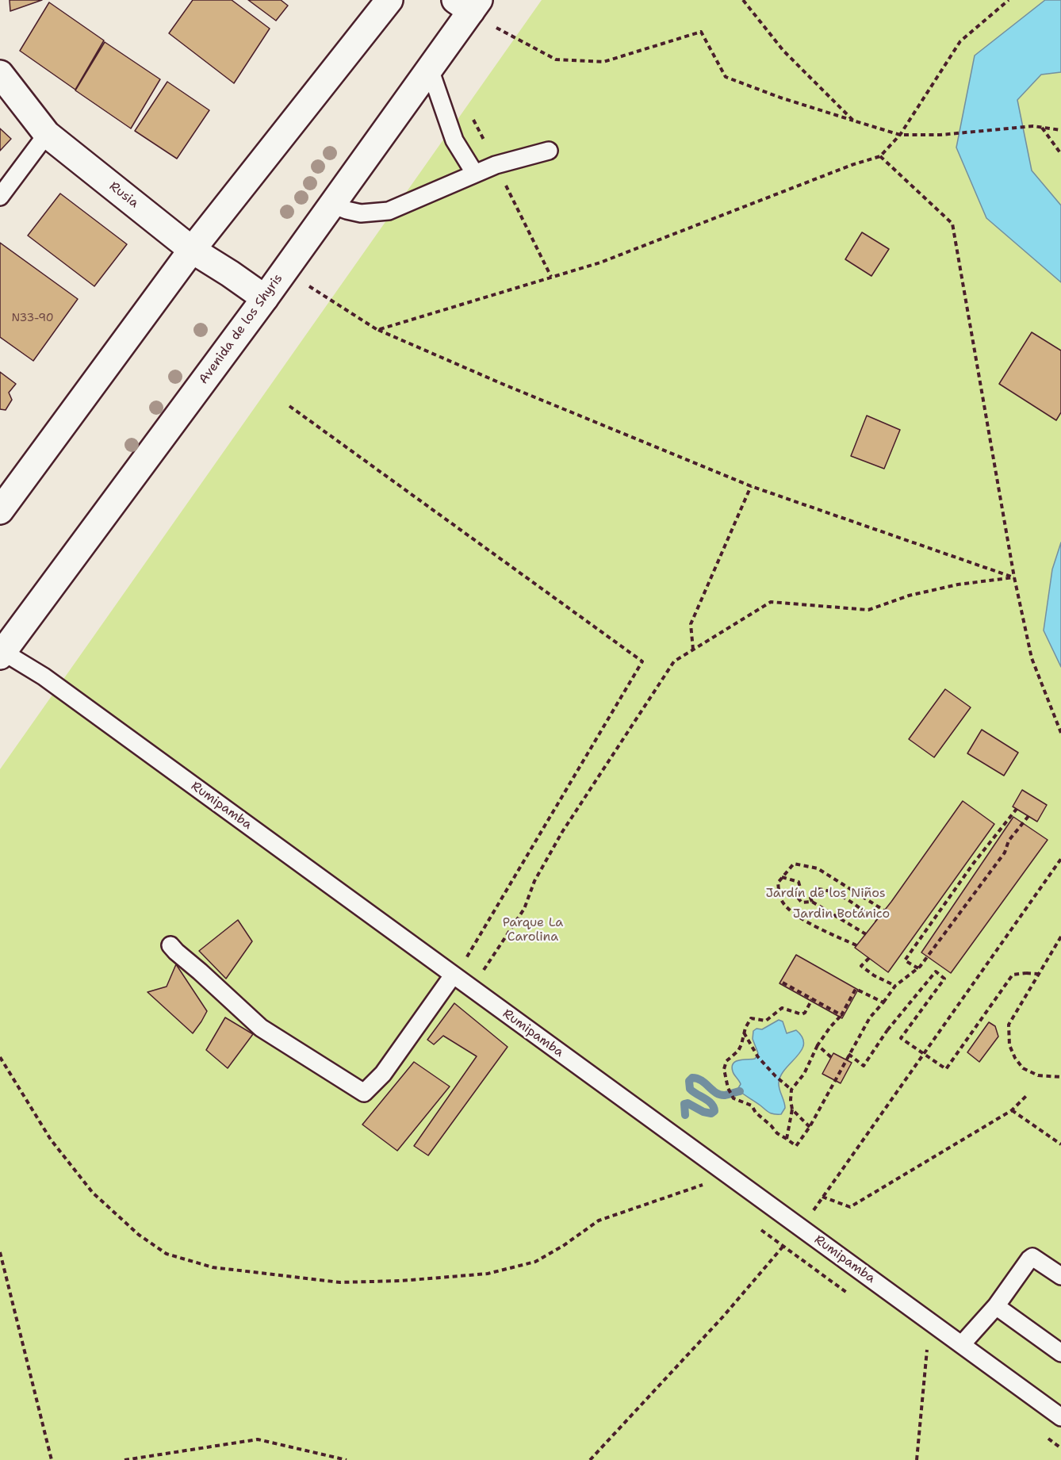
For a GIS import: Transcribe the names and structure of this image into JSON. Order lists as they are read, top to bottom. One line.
{"streets":{"main road":["Rusia","Avenida de los Shyris"],"lane":["Rumipamba"]},"crossings":[["Rusia","Avenida de los Shyris"],["Avenida de los Shyris","Rumipamba"]],"parks":["Jardín de los Niños","Jardin Botánico","Parque La Carolina"],"house_numbers":["N33-90"]}
